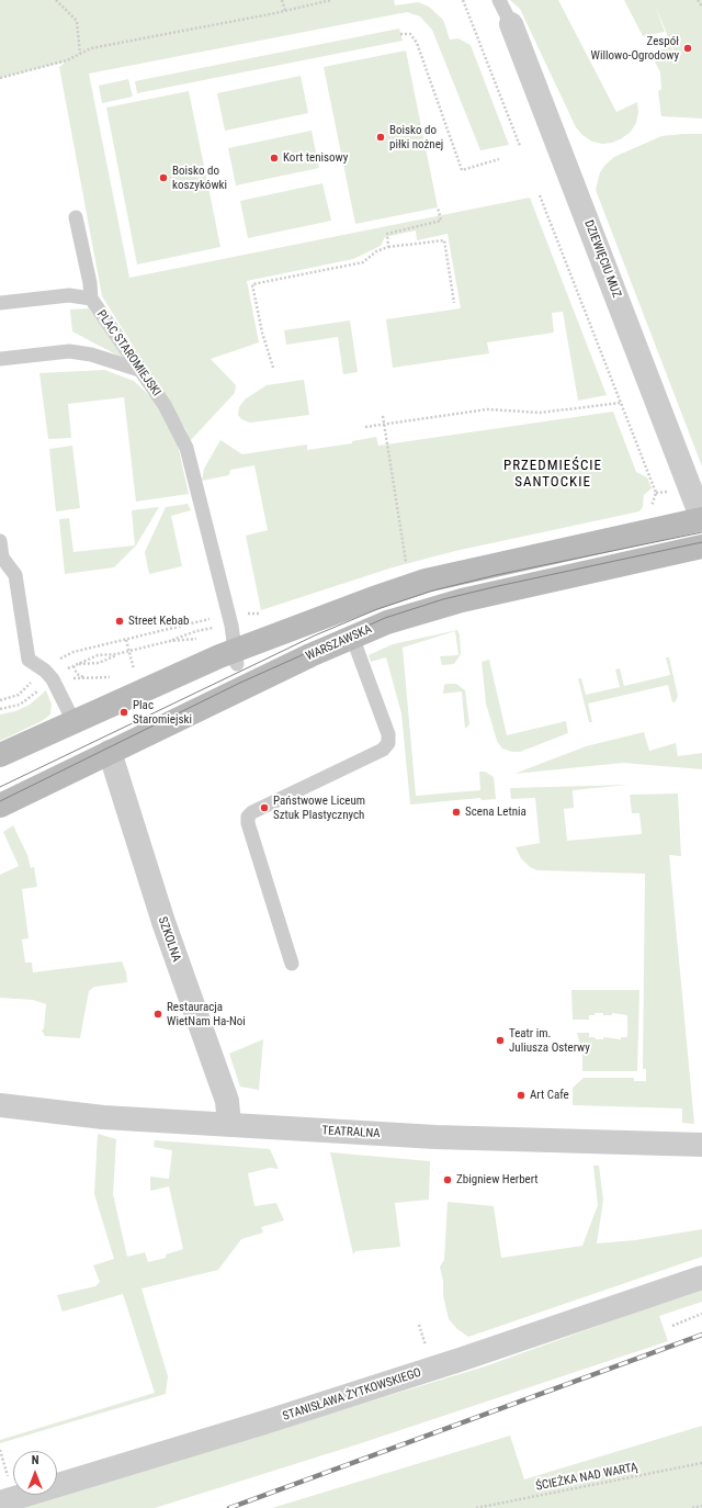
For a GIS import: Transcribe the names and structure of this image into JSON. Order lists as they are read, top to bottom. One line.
{"streets":{"main road":["WARSZAWSKA"],"street":["DZIEWIĘCIU MUZ","SZKOLNA","TEATRALNA","STANISŁAWA ŻYTKOWSKIEGO"],"lane":["PLAC STAROMIEJSKI"],"path":["ŚCIEŻKA NAD WARTĄ"]},"crossings":[["PLAC STAROMIEJSKI","WARSZAWSKA"],["WARSZAWSKA","SZKOLNA"],["SZKOLNA","TEATRALNA"]],"districts":["PRZEDMIEŚCIE SANTOCKIE"],"places":["Zespół Willowo-Ogrodowy","Boisko do piłki nożnej","Kort tenisowy","Boisko do koszykówki","Street Kebab","Plac Staromiejski","Państwowe Liceum Sztuk Plastycznych","Scena Letnia","Restauracja WietNam Ha-Noi","Teatr im. Juliusza Osterwy","Art Cafe","Zbigniew Herbert"],"north":"top"}
